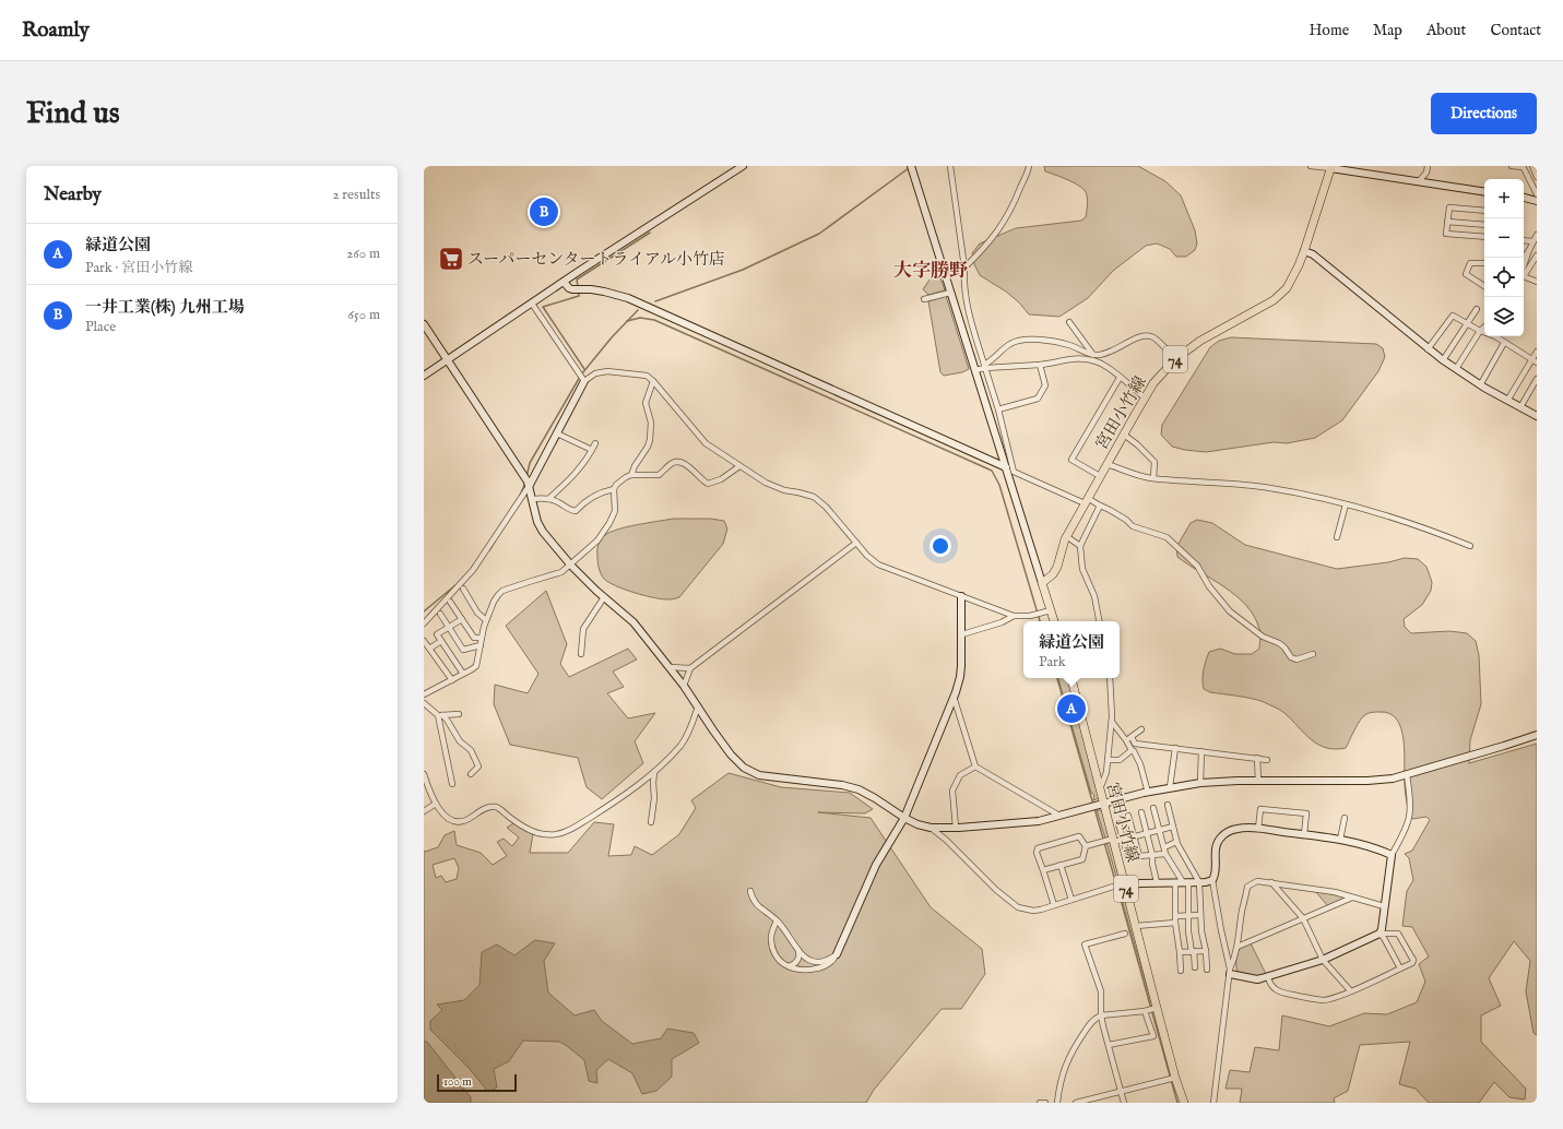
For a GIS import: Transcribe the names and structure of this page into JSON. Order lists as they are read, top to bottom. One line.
{"streets":{"main road":["74","宮田小竹線"]},"districts":["大字勝野"],"places":{"supermarket":["スーパーセンタートライアル小竹店"]},"scale_bar":"100 m","page":{"header":"Roamly","nav":["Home","Map","About","Contact"],"buttons":"Directions","title":"Find us","heading":["Nearby","2 results"],"map_buttons":["+","−"],"pins":["B","A"],"list":[{"mark":"A","name":"緑道公園","note":"Park · 宮田小竹線","value":"260 m"},{"mark":"B","name":"一井工業(株) 九州工場","note":"Place","value":"650 m"}],"popup":["緑道公園","Park"],"scale":"100 m"}}
